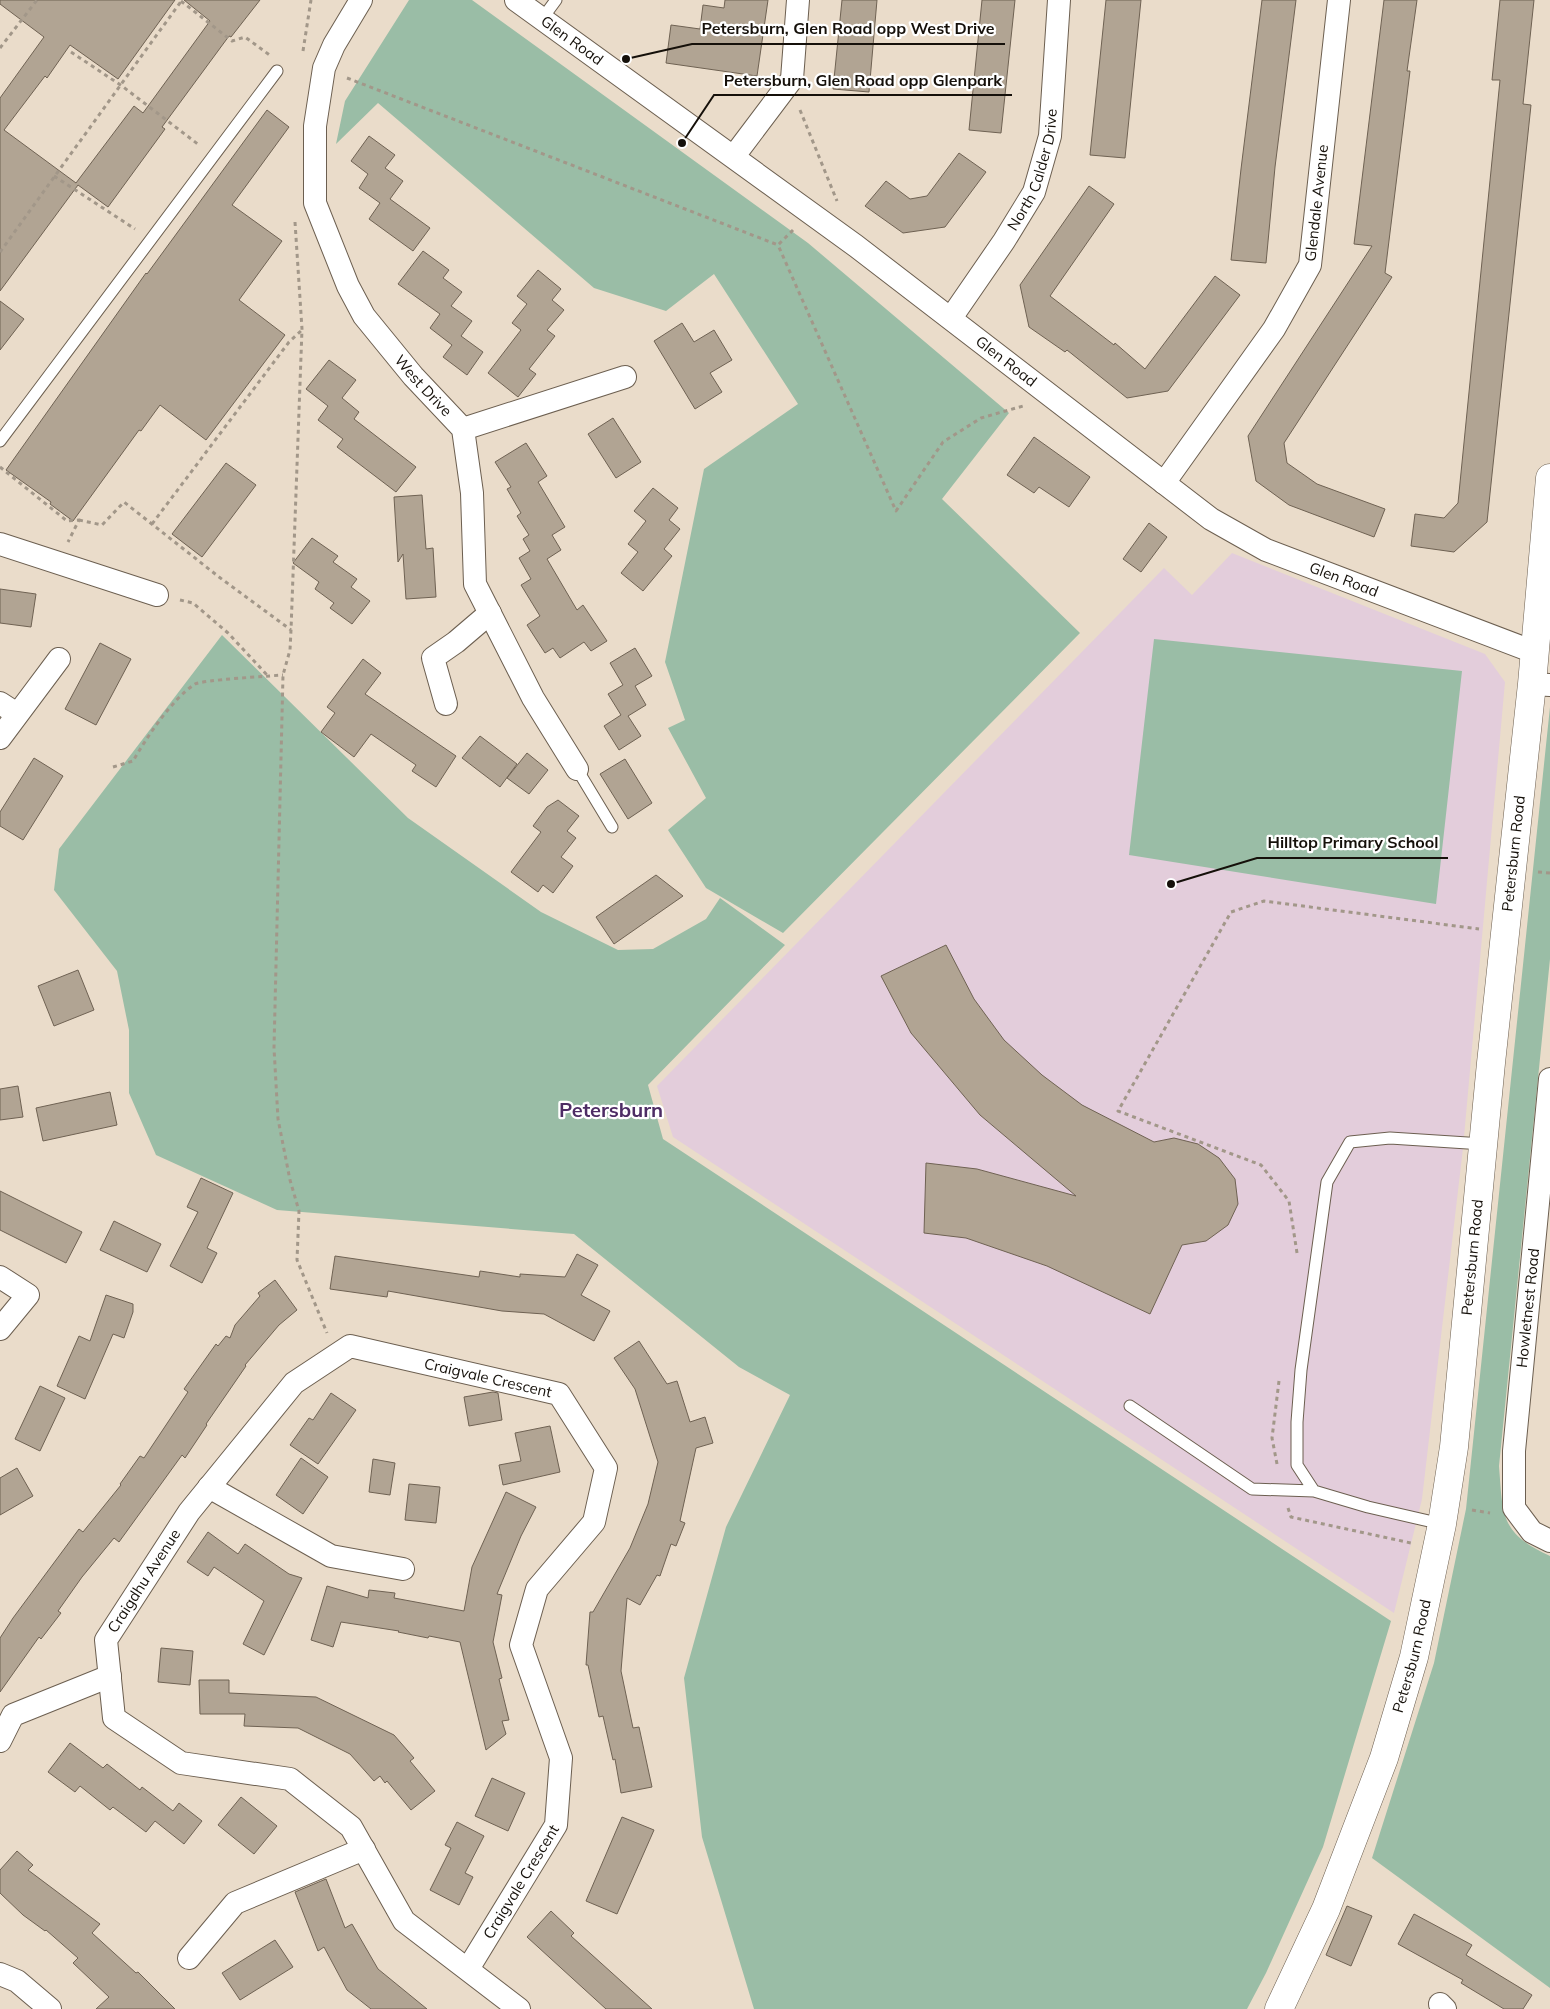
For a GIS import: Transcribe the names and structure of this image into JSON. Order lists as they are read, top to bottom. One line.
{"streets":{"main road":["Petersburn Road"],"street":["Glen Road","North Calder Drive","Glendale Avenue","West Drive","Howletnest Road","Craigvale Crescent","Craigdhu Avenue"]},"crossings":[["Glen Road","North Calder Drive"],["Glen Road","Glendale Avenue"],["Glen Road","Petersburn Road"],["Craigvale Crescent","Craigdhu Avenue"]],"districts":["Petersburn"],"places":["Petersburn, Glen Road opp West Drive","Petersburn, Glen Road opp Glenpark","Hilltop Primary School"]}
